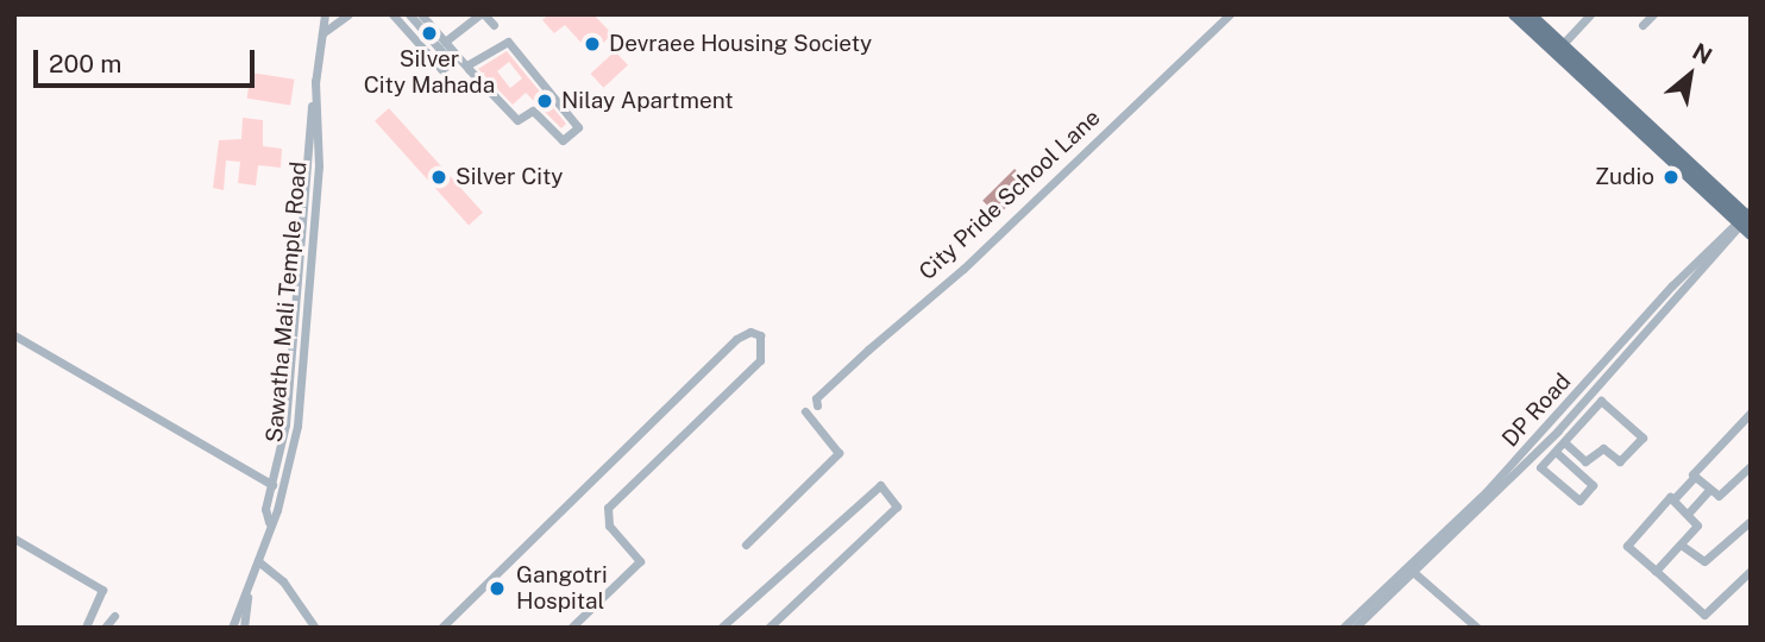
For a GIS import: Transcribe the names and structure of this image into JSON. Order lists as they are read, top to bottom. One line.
{"streets":{"street":["City Pride School Lane","Sawatha Mali Temple Road","DP Road"]},"places":["Silver City Mahada","Devraee Housing Society","Nilay Apartment","Silver City","Zudio","Gangotri Hospital"],"scale_bar":"200 m","north":"top right"}
